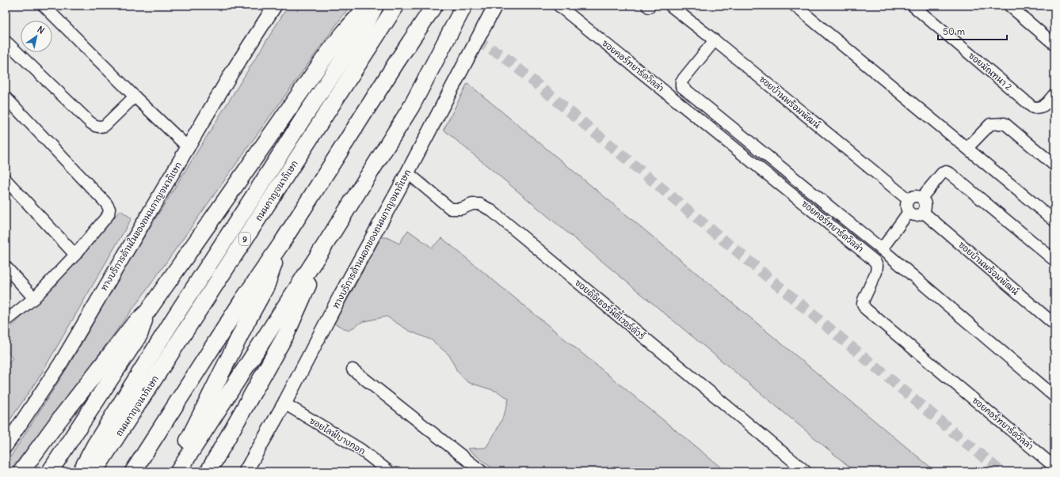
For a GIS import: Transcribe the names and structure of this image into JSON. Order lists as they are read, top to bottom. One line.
{"streets":{"highway":["ถนนกาญจนาภิเษก","9"],"main road":["ทางบริการด้านในของถนนกาญจนาภิเษก","ทางบริการด้านนอกของถนนกาญจนาภิเษก"],"street":["ซอยคอร์ทยาร์ดวิลล่า","ซอยมัณฑนา 2","ซอยบ้านพร้อมพัฒน์","ซอยดิอิเธอร์นิตี้เวอร์ดัวร์","ซอยไลฟ์บางกอก"]},"crossings":[["ทางบริการด้านนอกของถนนกาญจนาภิเษก","ซอยดิอิเธอร์นิตี้เวอร์ดัวร์"],["ทางบริการด้านนอกของถนนกาญจนาภิเษก","ซอยไลฟ์บางกอก"]],"scale_bar":"50 m","north":"top right"}
